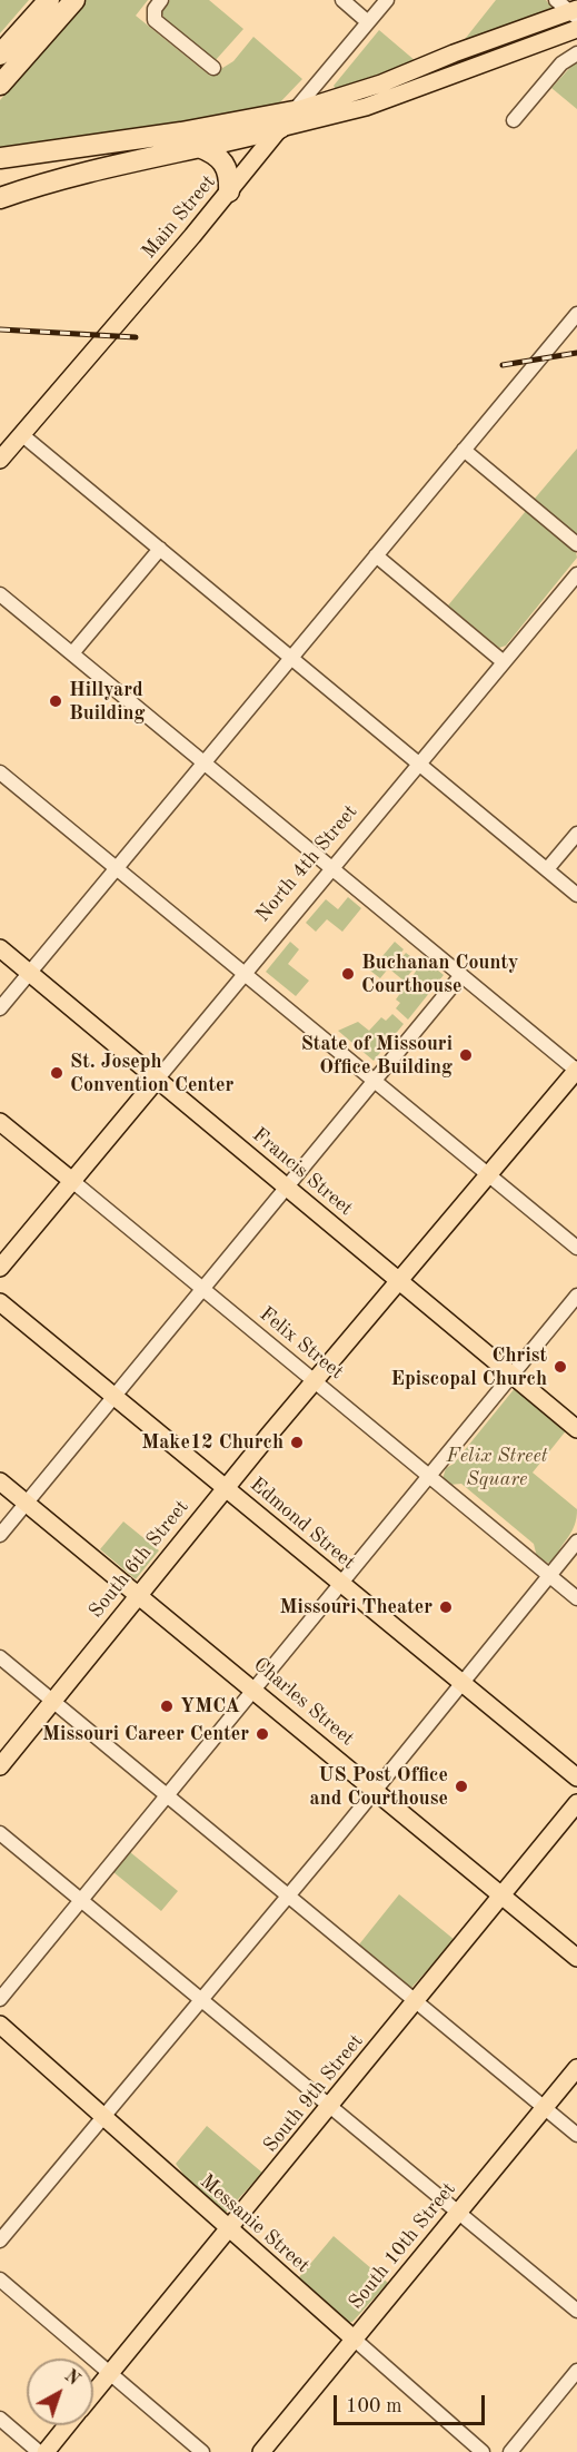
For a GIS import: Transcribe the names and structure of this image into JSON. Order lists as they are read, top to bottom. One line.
{"streets":{"main road":["Main Street","North 4th Street","Francis Street","Felix Street","Edmond Street","South 6th Street","Charles Street","South 9th Street","Messanie Street","South 10th Street"]},"crossings":[["North 4th Street","Francis Street"],["North 4th Street","Felix Street"],["Francis Street","South 6th Street"],["Felix Street","South 6th Street"],["Edmond Street","South 6th Street"],["South 6th Street","Charles Street"],["Charles Street","South 9th Street"],["South 9th Street","Messanie Street"],["Messanie Street","South 10th Street"]],"parks":["Felix Street Square"],"places":["Hillyard Building","Buchanan County Courthouse","State of Missouri Office Building","St. Joseph Convention Center","Christ Episcopal Church","Make12 Church","Missouri Theater","YMCA","Missouri Career Center","US Post Office and Courthouse"],"scale_bar":"100 m","north":"top right"}
